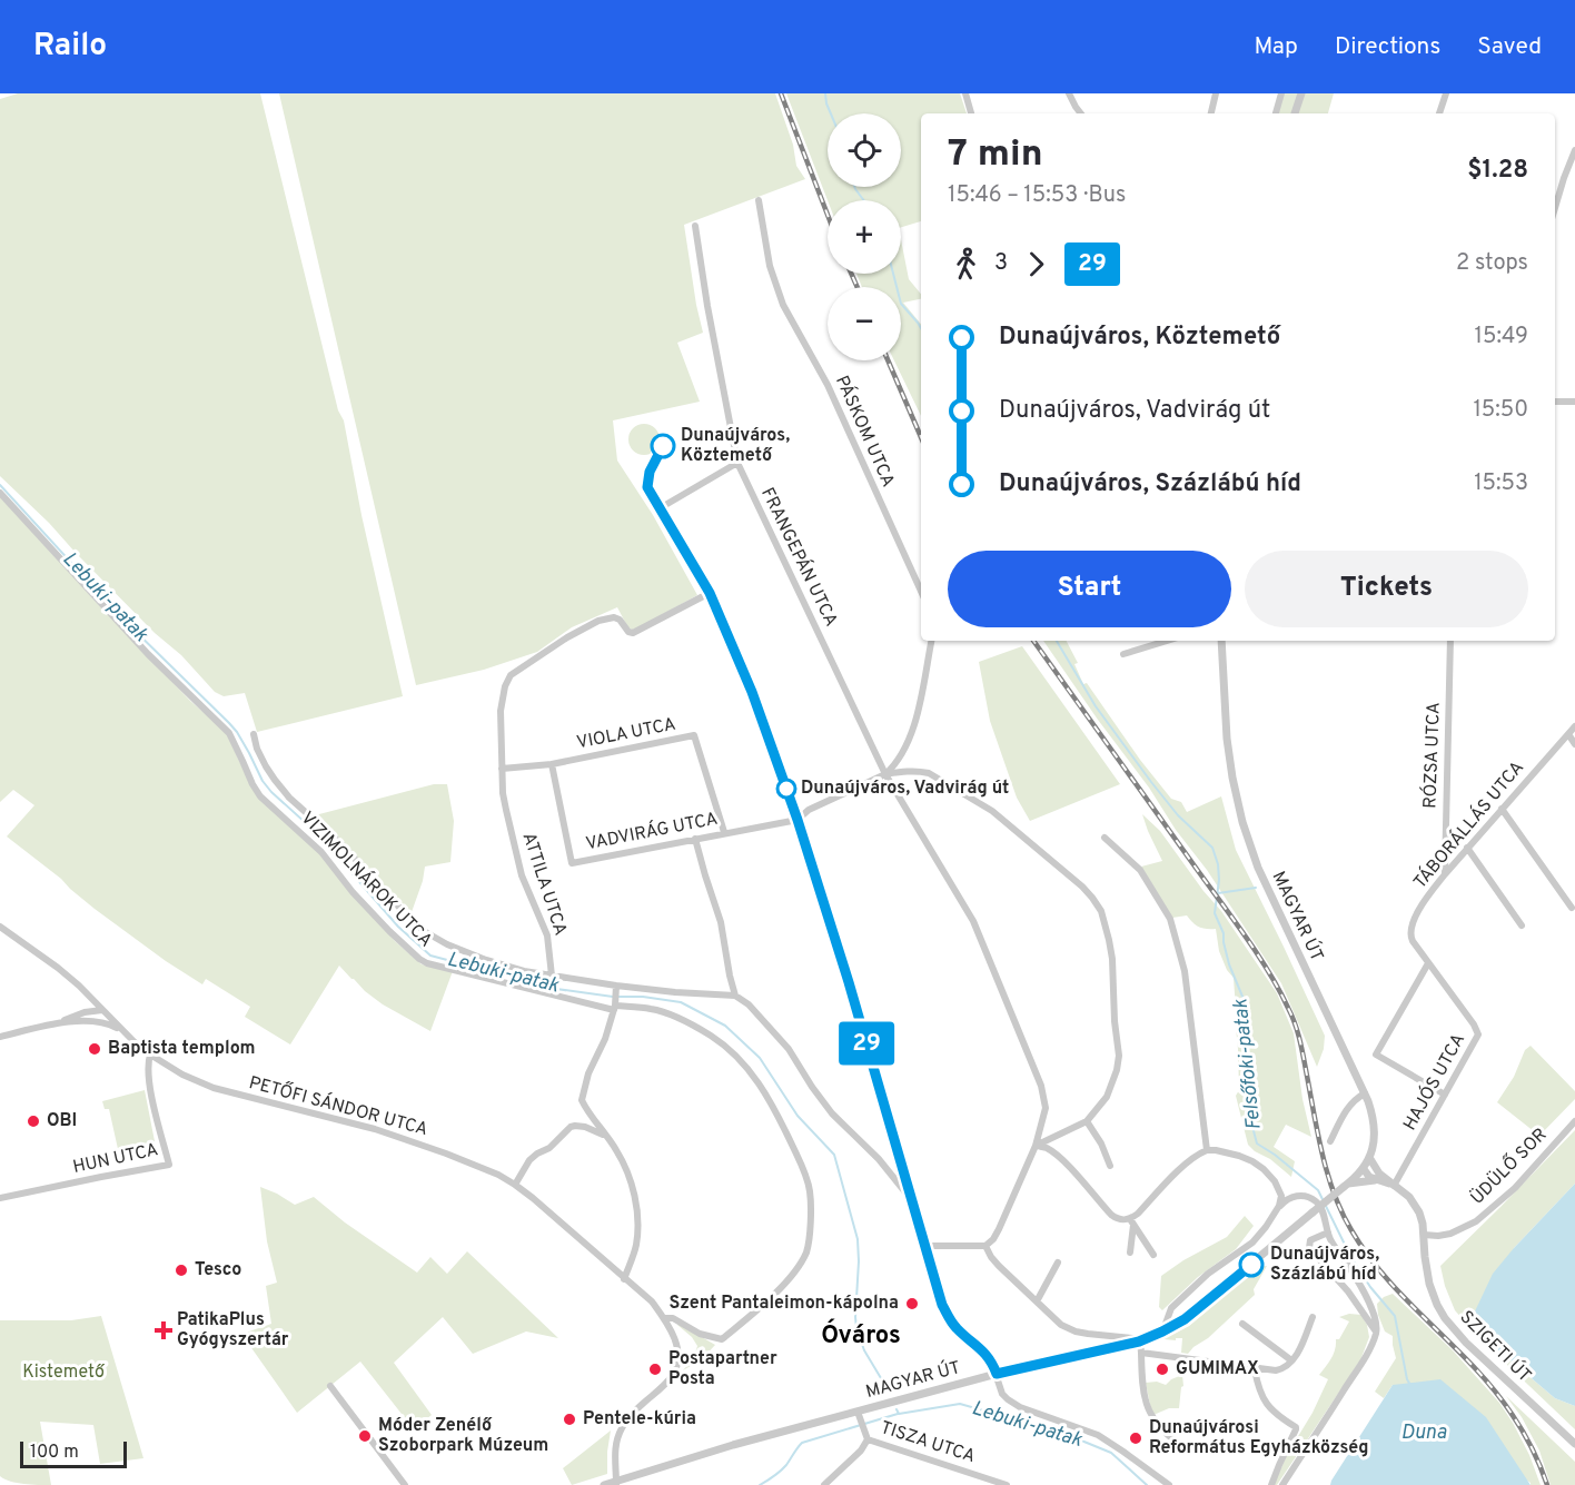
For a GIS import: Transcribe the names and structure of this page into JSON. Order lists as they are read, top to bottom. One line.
{"streets":{"street":["PÁSKOM UTCA","FRANGEPÁN UTCA","VIOLA UTCA","RÓZSA UTCA","TÁBORÁLLÁS UTCA","VADVIRÁG UTCA","VIZIMOLNÁROK UTCA","ATTILA UTCA","MAGYAR ÚT","HAJÓS UTCA","PETŐFI SÁNDOR UTCA","HUN UTCA","ÜDÜLŐ SOR","SZIGETI ÚT","TISZA UTCA"]},"crossings":[["VIOLA UTCA","VADVIRÁG UTCA"],["VIOLA UTCA","ATTILA UTCA"],["RÓZSA UTCA","TÁBORÁLLÁS UTCA"],["TÁBORÁLLÁS UTCA","HAJÓS UTCA"],["VIZIMOLNÁROK UTCA","PETŐFI SÁNDOR UTCA"],["MAGYAR ÚT","PETŐFI SÁNDOR UTCA"],["MAGYAR ÚT","SZIGETI ÚT"],["MAGYAR ÚT","TISZA UTCA"],["HAJÓS UTCA","SZIGETI ÚT"],["PETŐFI SÁNDOR UTCA","HUN UTCA"],["ÜDÜLŐ SOR","SZIGETI ÚT"]],"districts":["Óváros"],"water":["Lebuki-patak","Felsőfoki-patak","Duna"],"parks":["Kistemető"],"places":{"other":["Dunaújváros, Köztemető","Dunaújváros, Vadvirág út","Baptista templom","OBI","Dunaújváros, Százlábú híd","Tesco","Szent Pantaleimon-kápolna","Postapartner Posta","GUMIMAX","Pentele-kúria","Móder Zenélő Szoborpark Múzeum","Dunaújvárosi Református Egyházközség"],"health":["PatikaPlus Gyógyszertár"]},"lines":["bus line 29"],"scale_bar":"100 m","page":{"header":"Railo","nav":["Map","Directions","Saved"],"on_map":"29","map_buttons":["+","−"],"heading":["7 min","15:46 – 15:53 · Bus","$1.28"],"legs":["3","29","2 stops"],"list":[{"name":"Dunaújváros, Köztemető","value":"15:49"},{"name":"Dunaújváros, Vadvirág út","value":"15:50"},{"name":"Dunaújváros, Százlábú híd","value":"15:53"}],"buttons":["Start","Tickets"],"scale":"100 m"}}
